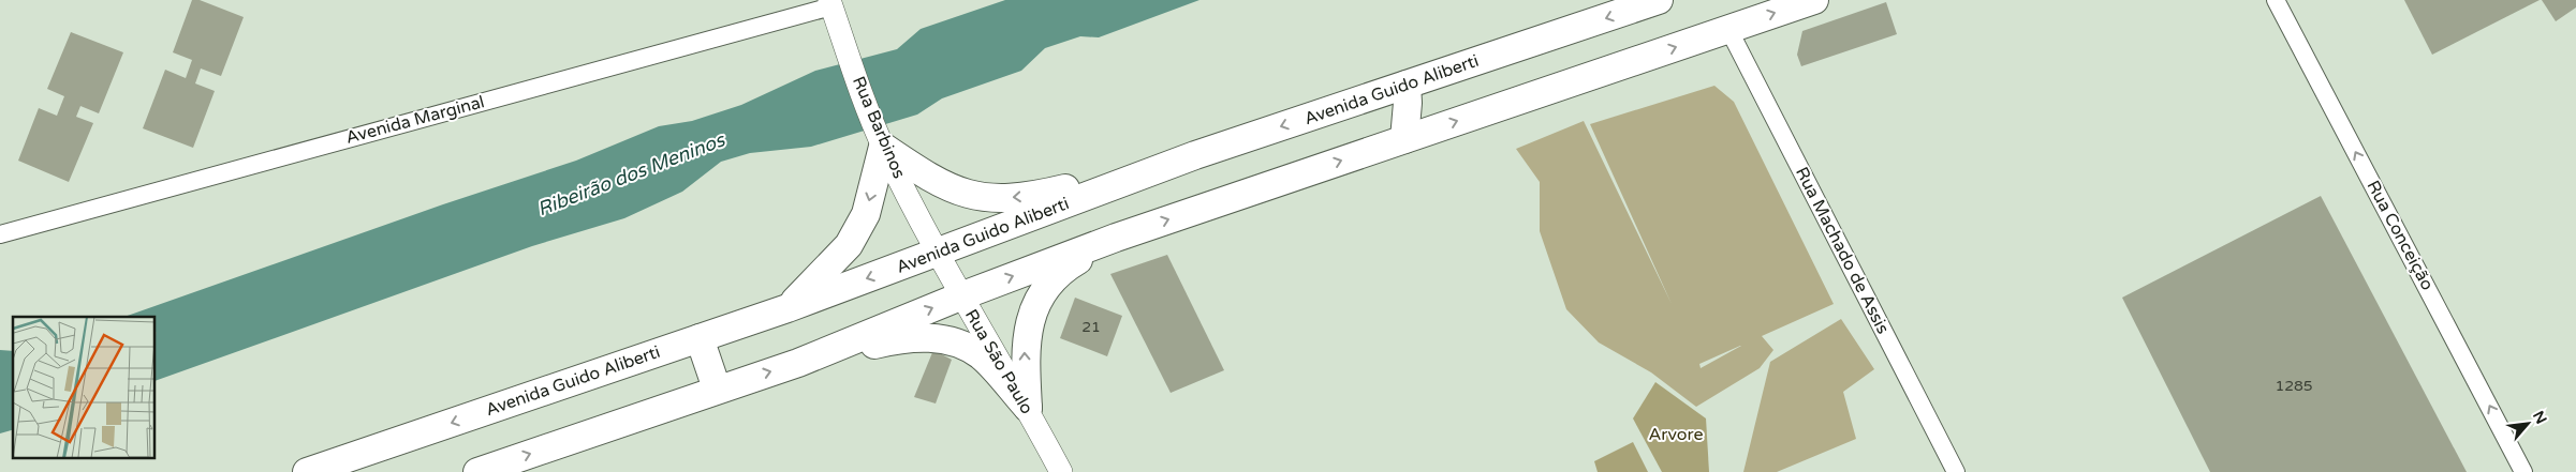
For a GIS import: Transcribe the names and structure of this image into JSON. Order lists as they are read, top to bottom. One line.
{"streets":{"main road":["Avenida Guido Aliberti"],"street":["Avenida Marginal","Rua Barbinos","Rua Conceição","Rua Machado de Assis","Rua São Paulo"]},"crossings":[["Avenida Guido Aliberti","Rua Barbinos"],["Avenida Guido Aliberti","Rua São Paulo"],["Avenida Marginal","Rua Barbinos"],["Rua Barbinos","Rua São Paulo"]],"one_way":["Rua Conceição"],"water":["Ribeirão dos Meninos"],"parks":["Arvore"],"house_numbers":["21","1285"],"north":"top right"}
